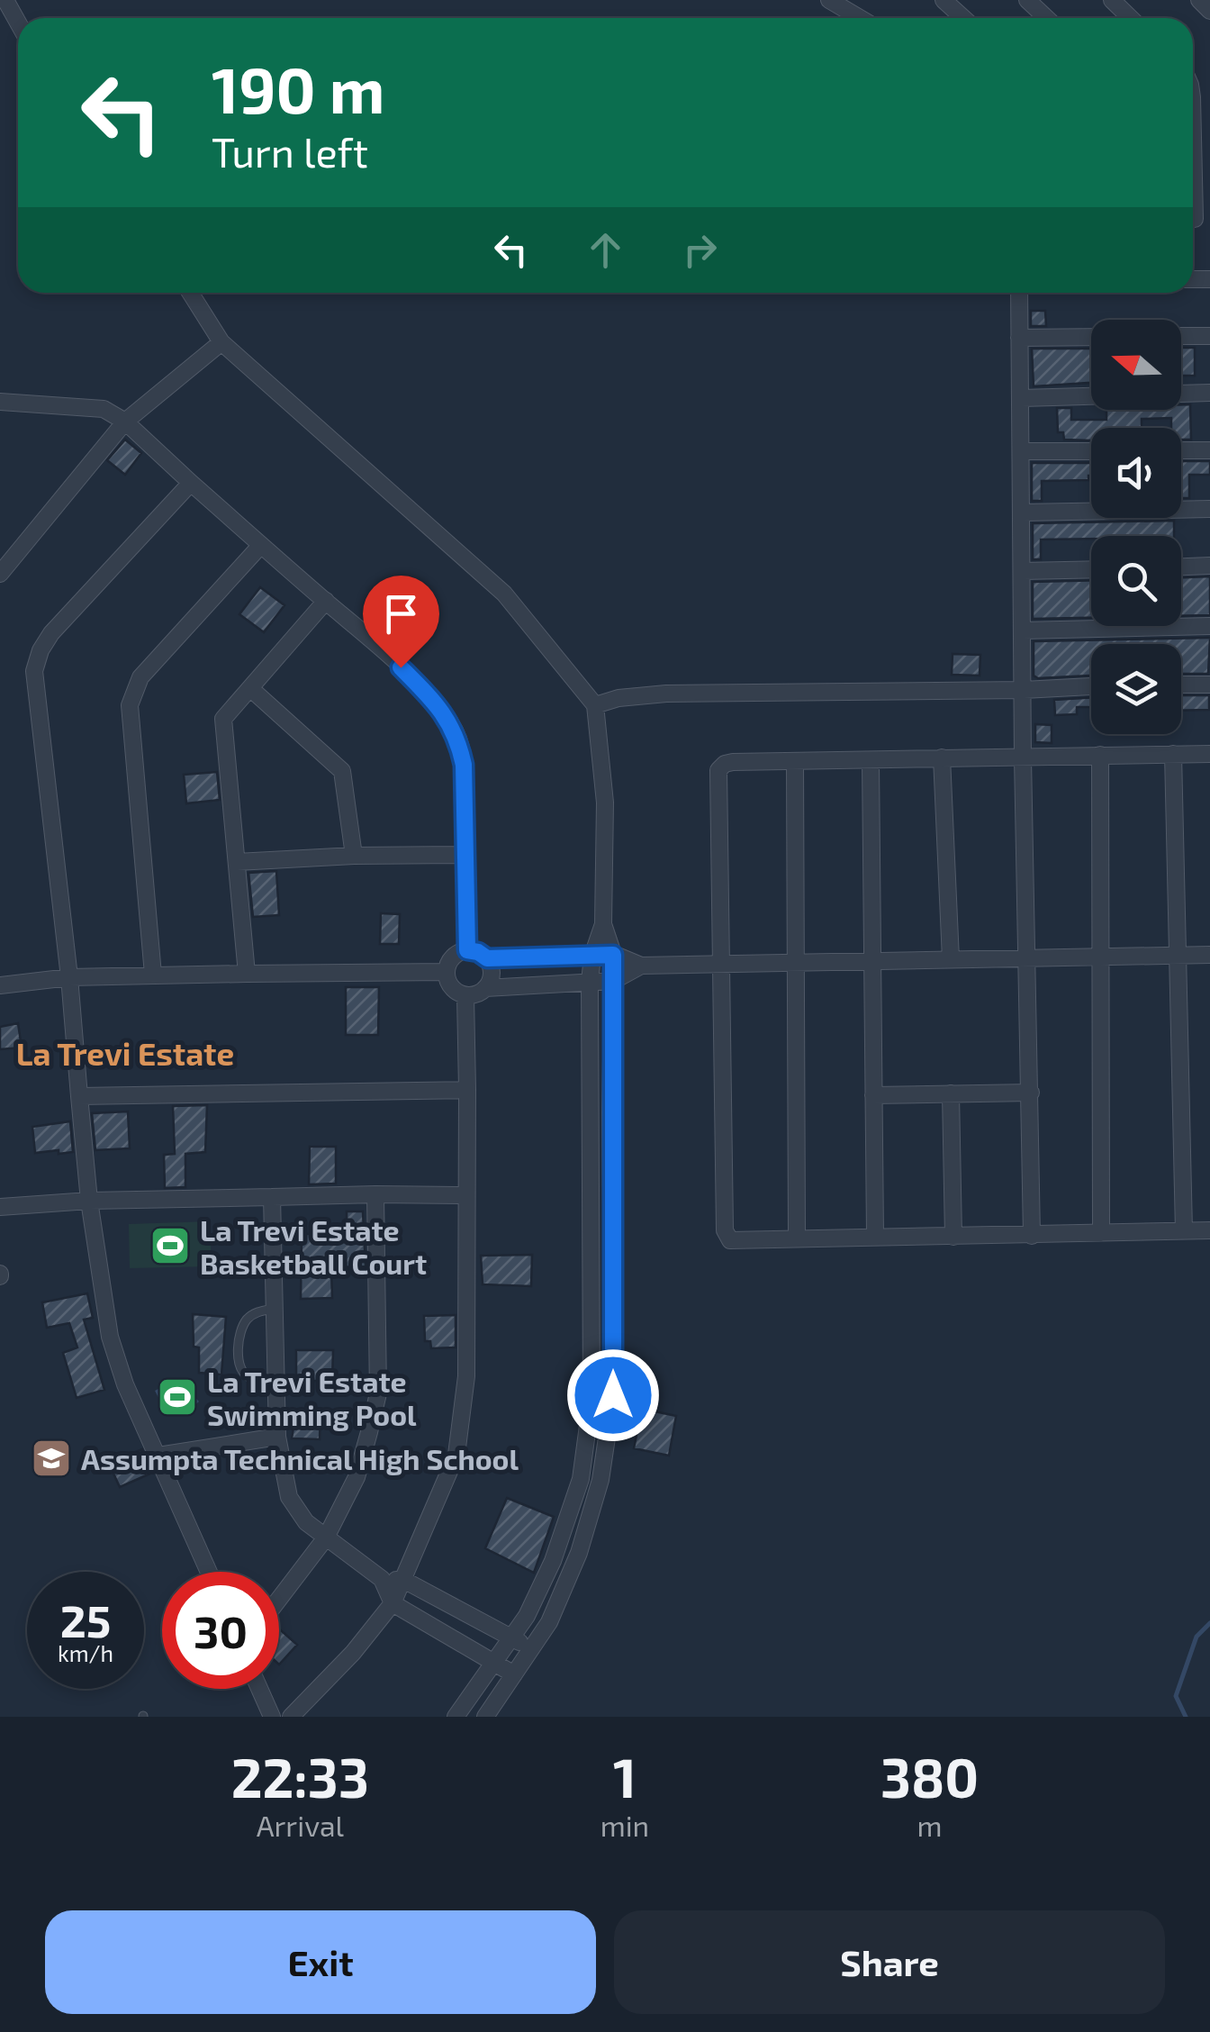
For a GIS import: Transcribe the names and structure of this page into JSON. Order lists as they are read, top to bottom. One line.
{"districts":["La Trevi Estate"],"places":{"sports":["La Trevi Estate Basketball Court","La Trevi Estate Swimming Pool"],"school or university":["Assumpta Technical High School"]},"north":"left","page":{"turn":["190 m","Turn left"],"speed":"25 km/h","limit":"30","eta":["22:33","Arrival","1","min","380","m"],"buttons":["Exit","Share"]}}
